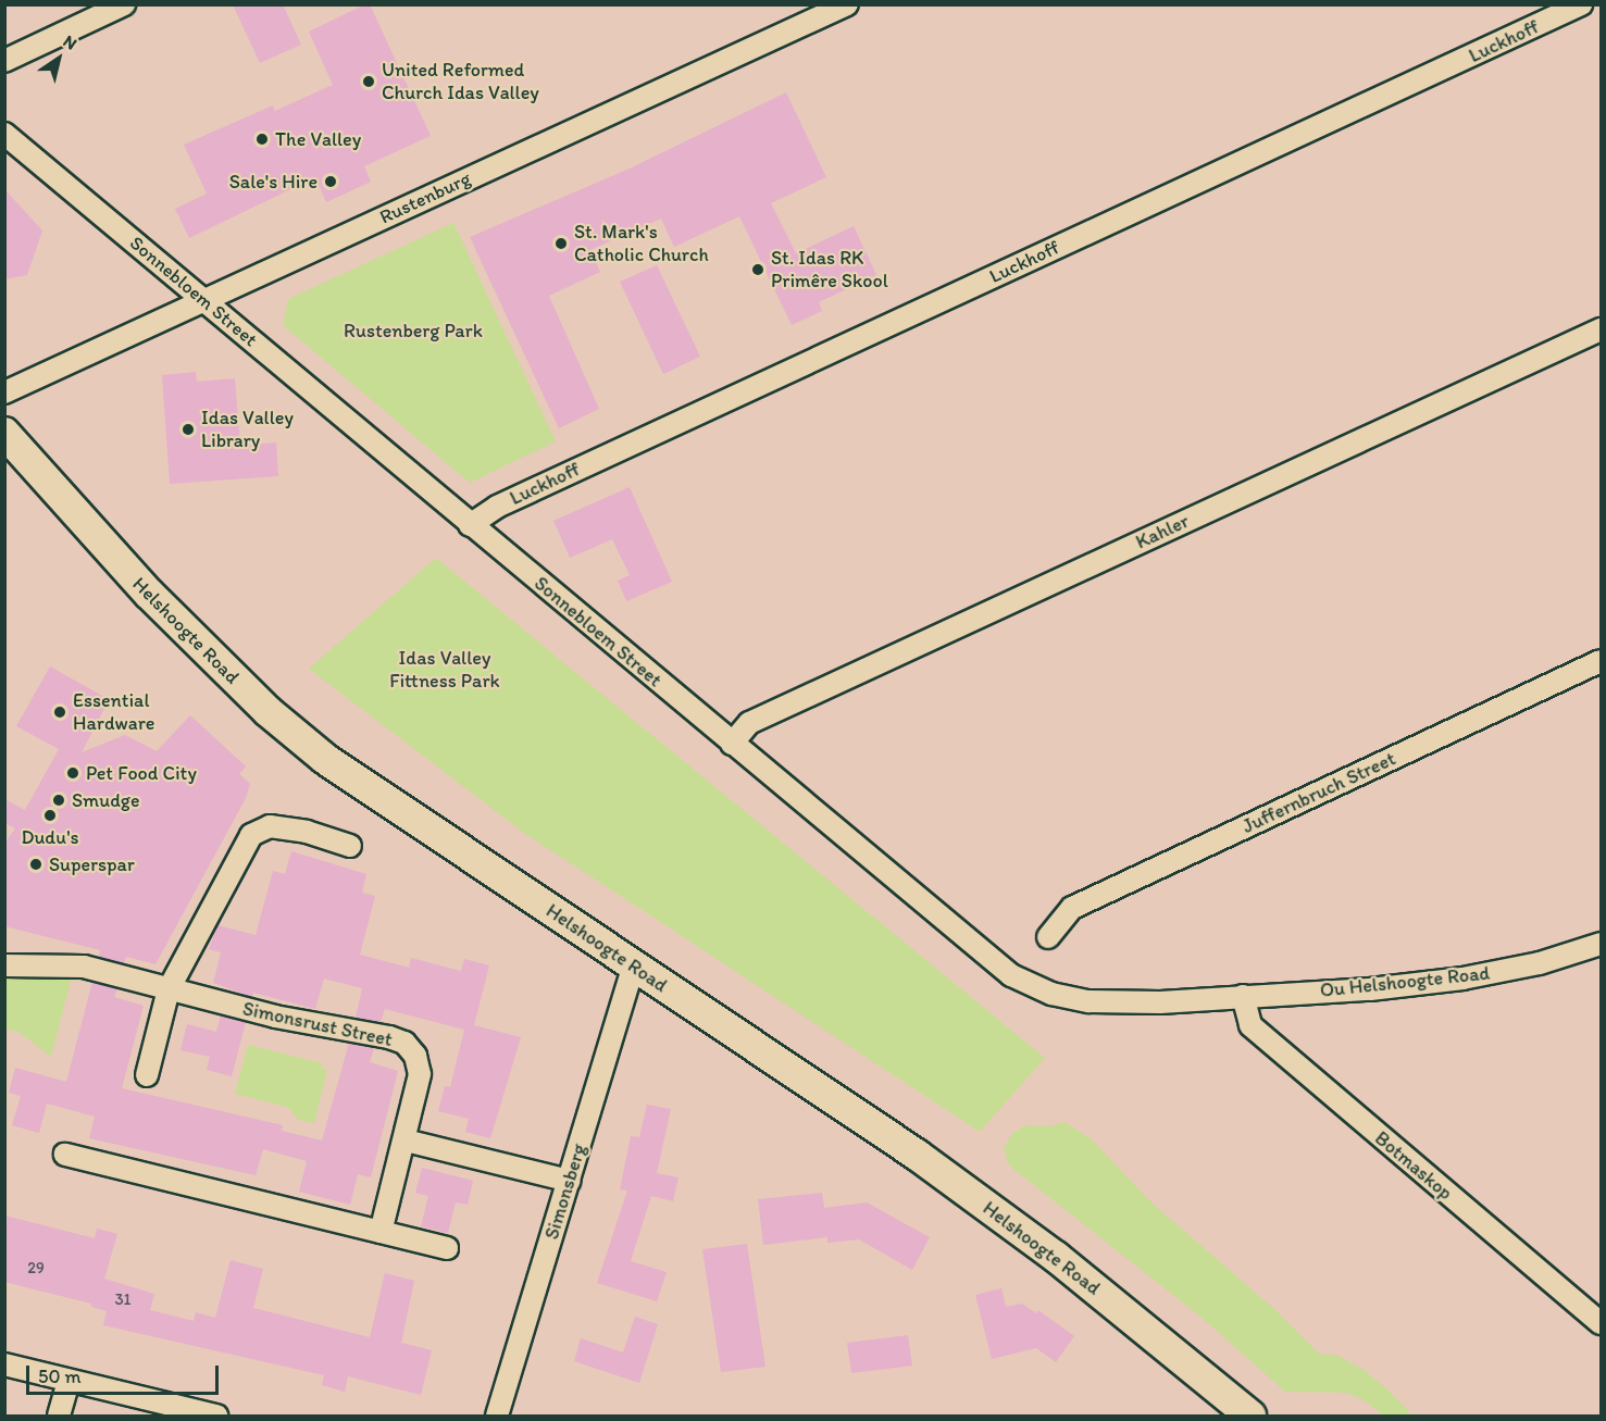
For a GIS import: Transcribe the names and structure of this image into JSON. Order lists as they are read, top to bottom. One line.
{"streets":{"main road":["Helshoogte Road"],"street":["Luckhoff","Rustenburg","Sonnebloem Street","Kahler","Juffernbruch Street","Ou Helshoogte Road","Simonsrust Street","Botmaskop","Simonsberg"]},"crossings":[["Luckhoff","Sonnebloem Street"],["Rustenburg","Sonnebloem Street"],["Sonnebloem Street","Kahler"],["Sonnebloem Street","Ou Helshoogte Road"],["Sonnebloem Street","Botmaskop"],["Helshoogte Road","Simonsberg"],["Ou Helshoogte Road","Botmaskop"]],"parks":["Rustenberg Park","Idas Valley Fittness Park"],"places":["United Reformed Church Idas Valley","The Valley","Sale's Hire","St. Mark's Catholic Church","St. Idas RK Primêre Skool","Idas Valley Library","Essential Hardware","Pet Food City","Smudge","Dudu's","Superspar"],"house_numbers":["29","31"],"scale_bar":"50 m","north":"top right"}
